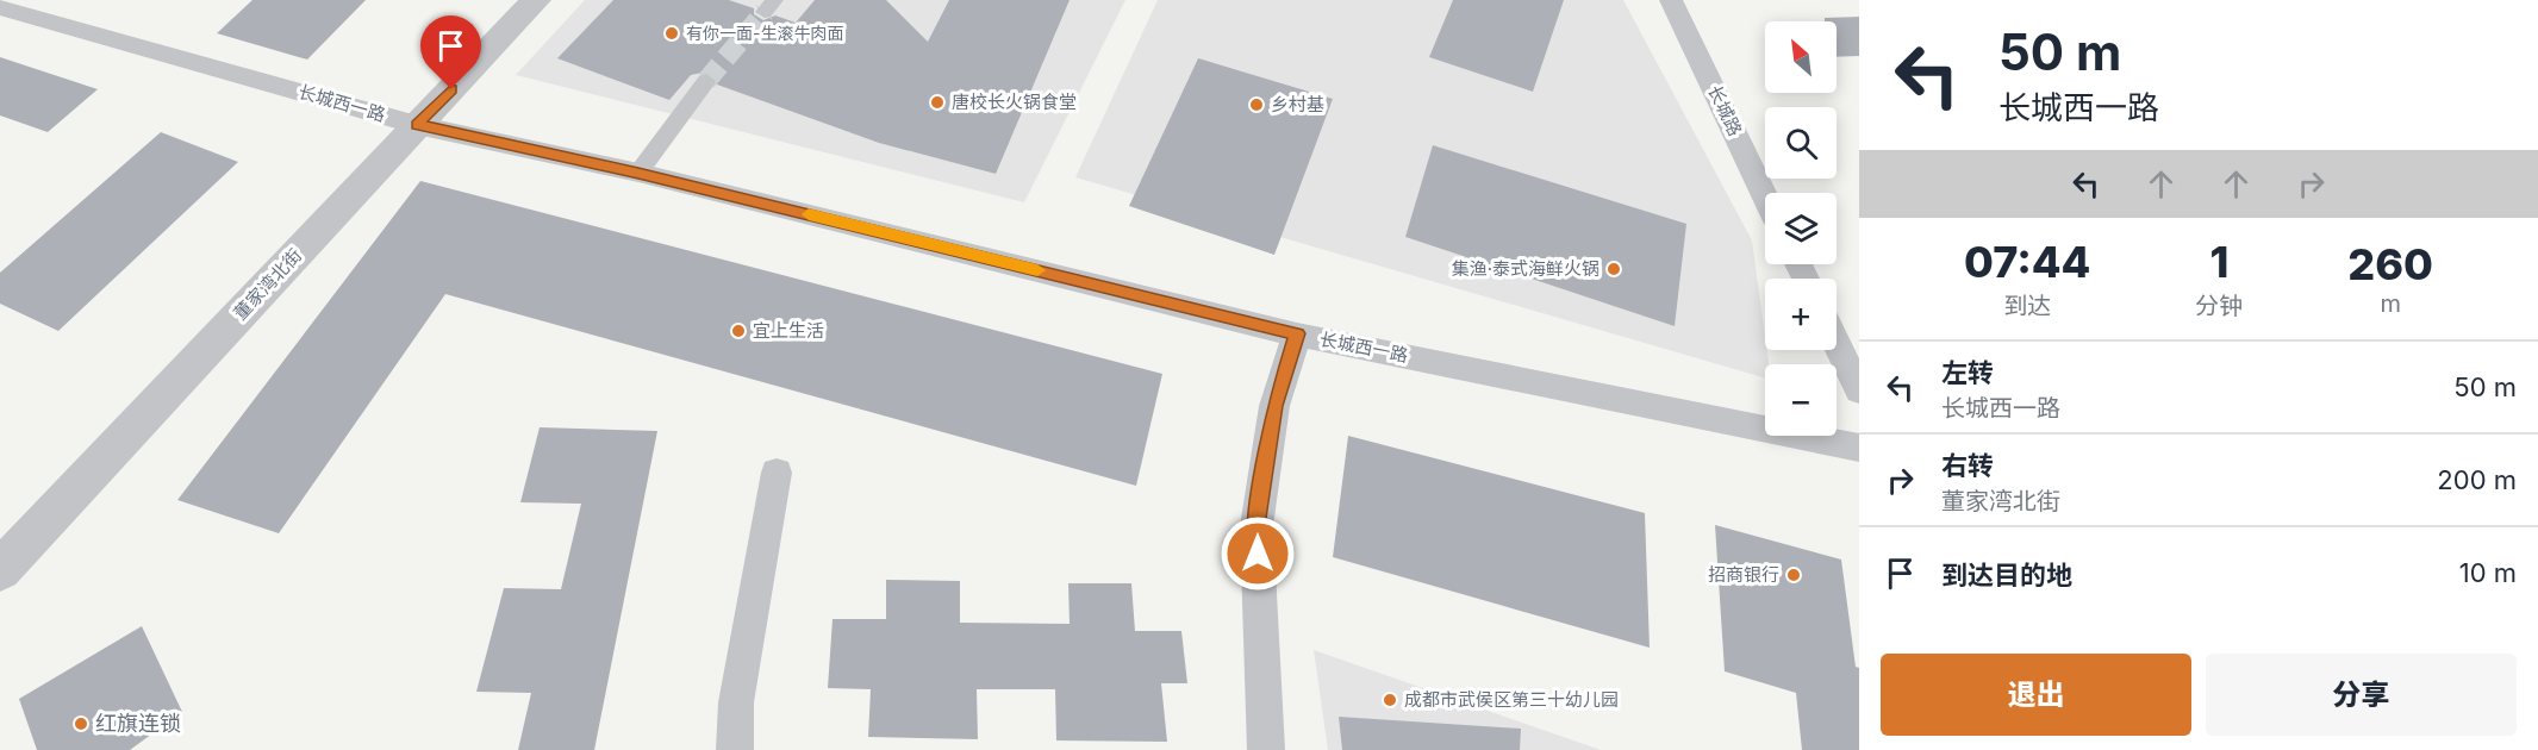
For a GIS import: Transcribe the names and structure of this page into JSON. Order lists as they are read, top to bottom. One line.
{"streets":{"street":["长城西一路","长城路","董家湾北街"]},"crossings":[["长城西一路","董家湾北街"]],"places":["有你一面-生滚牛肉面","唐校长火锅食堂","乡村基","集渔·泰式海鲜火锅","宜上生活","招商银行","成都市武侯区第三十幼儿园","红旗连锁"],"north":"top left","page":{"turn":["50 m","长城西一路"],"map_buttons":["+","−"],"eta":["07:44","到达","1","分钟","260","m"],"list":[{"name":"左转","note":"长城西一路","value":"50 m"},{"name":"右转","note":"董家湾北街","value":"200 m"},{"name":"到达目的地","value":"10 m"}],"buttons":["退出","分享"]}}
